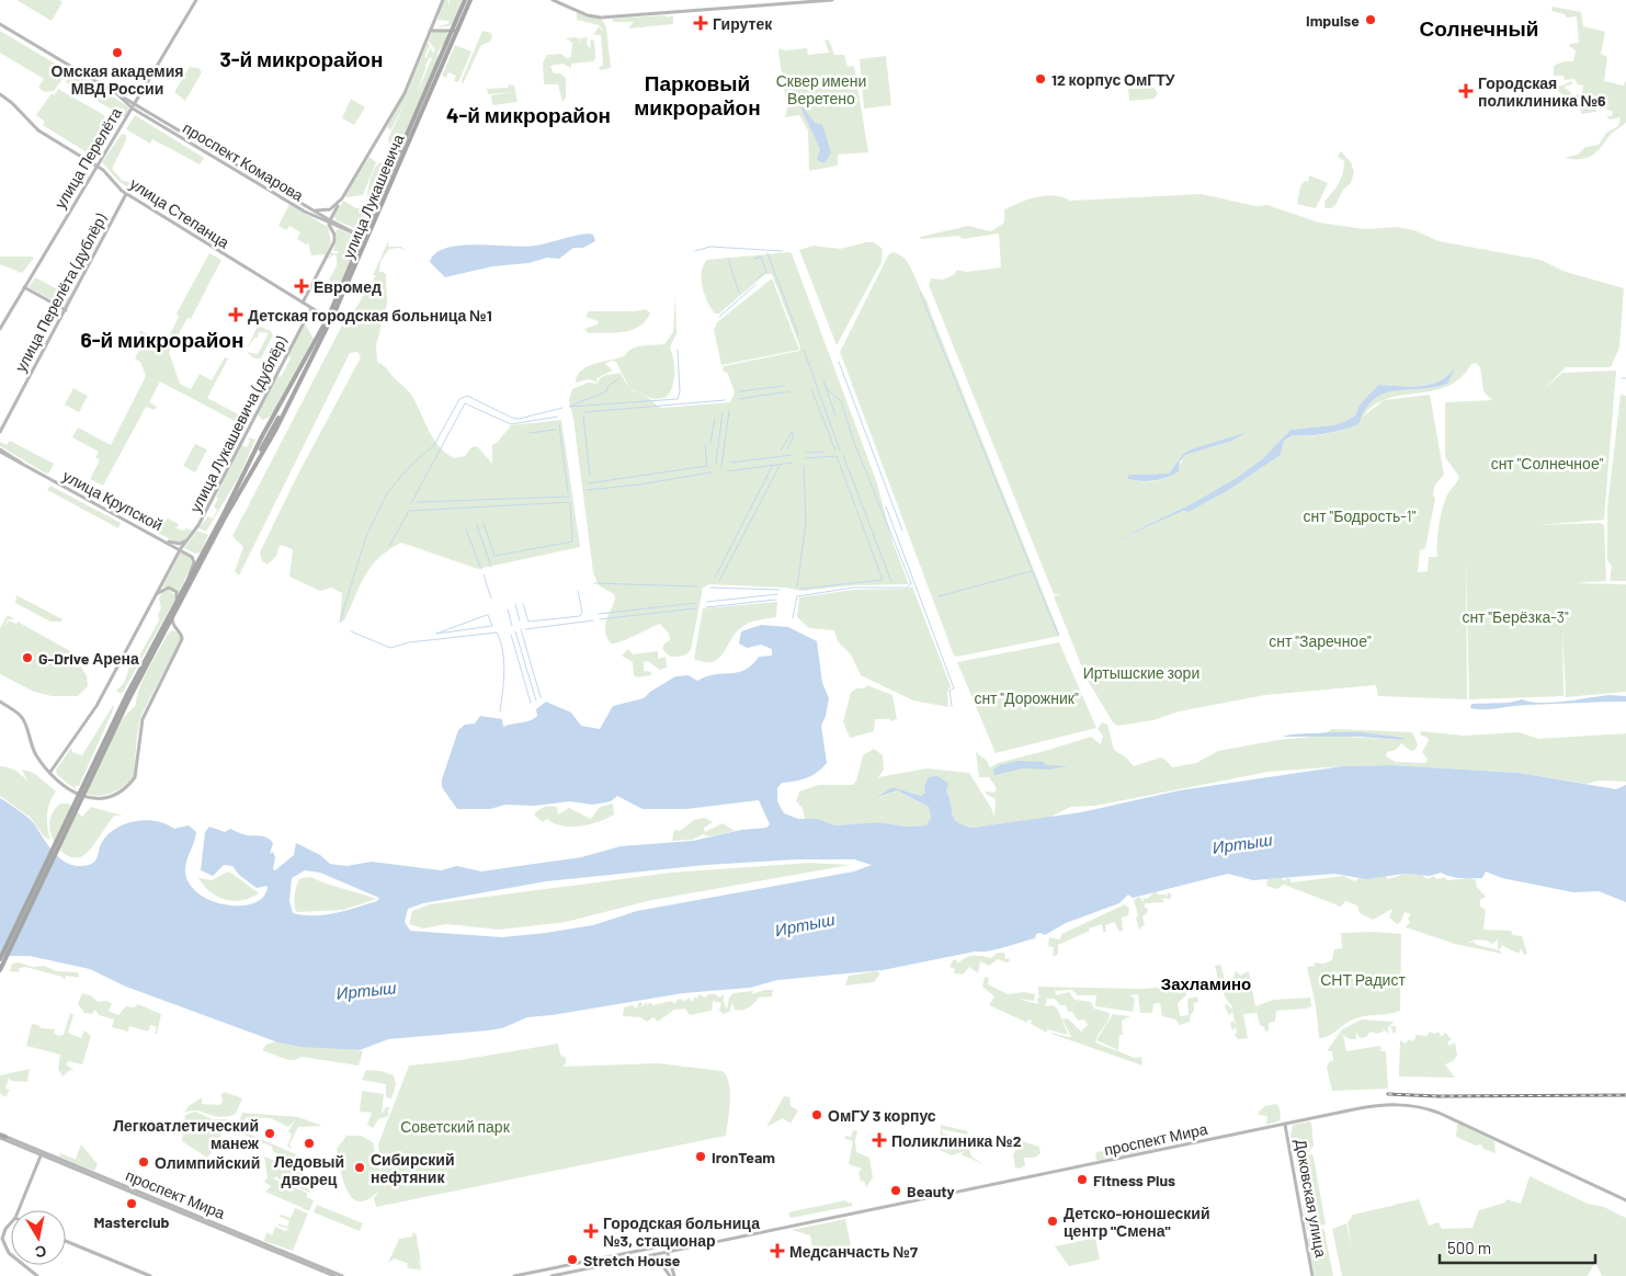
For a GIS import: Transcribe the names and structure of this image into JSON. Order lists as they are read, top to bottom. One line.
{"streets":{"main road":["улица Перелёта","проспект Комарова","улица Лукашевича","улица Степанца","улица Перелёта (дублёр)","улица Лукашевича (дублёр)","улица Крупской","проспект Мира","Доковская улица"]},"crossings":[["улица Перелёта","проспект Комарова"],["улица Перелёта","улица Степанца"],["проспект Комарова","улица Лукашевича"],["улица Лукашевича","улица Степанца"],["улица Лукашевича","улица Крупской"],["улица Степанца","улица Перелёта (дублёр)"],["улица Степанца","улица Лукашевича (дублёр)"],["улица Лукашевича (дублёр)","улица Крупской"],["проспект Мира","Доковская улица"]],"districts":["Солнечный","3-й микрорайон","Парковый микрорайон","4-й микрорайон","6-й микрорайон","Захламино"],"water":["Иртыш"],"parks":["Сквер имени Веретено","снт \"Солнечное\"","снт \"Бодрость-1\"","снт \"Берёзка-3\"","снт \"Заречное\"","Иртышские зори","снт \"Дорожник\"","СНТ Радист","Советский парк"],"places":{"other":["Impulse","Омская академия МВД России","12 корпус ОмГТУ","G-Drive Арена","ОмГУ 3 корпус","Легкоатлетический манеж","Ледовый дворец","IronTeam","Олимпийский","Сибирский нефтяник","Fitness Plus","Beauty","Masterclub","Детско-юношеский центр \"Смена\"","Stretch House"],"health":["Гирутек","Городская поликлиника №6","Евромед","Детская городская больница №1","Поликлиника №2","Городская больница №3, стационар","Медсанчасть №7"]},"scale_bar":"500 m","north":"bottom"}
